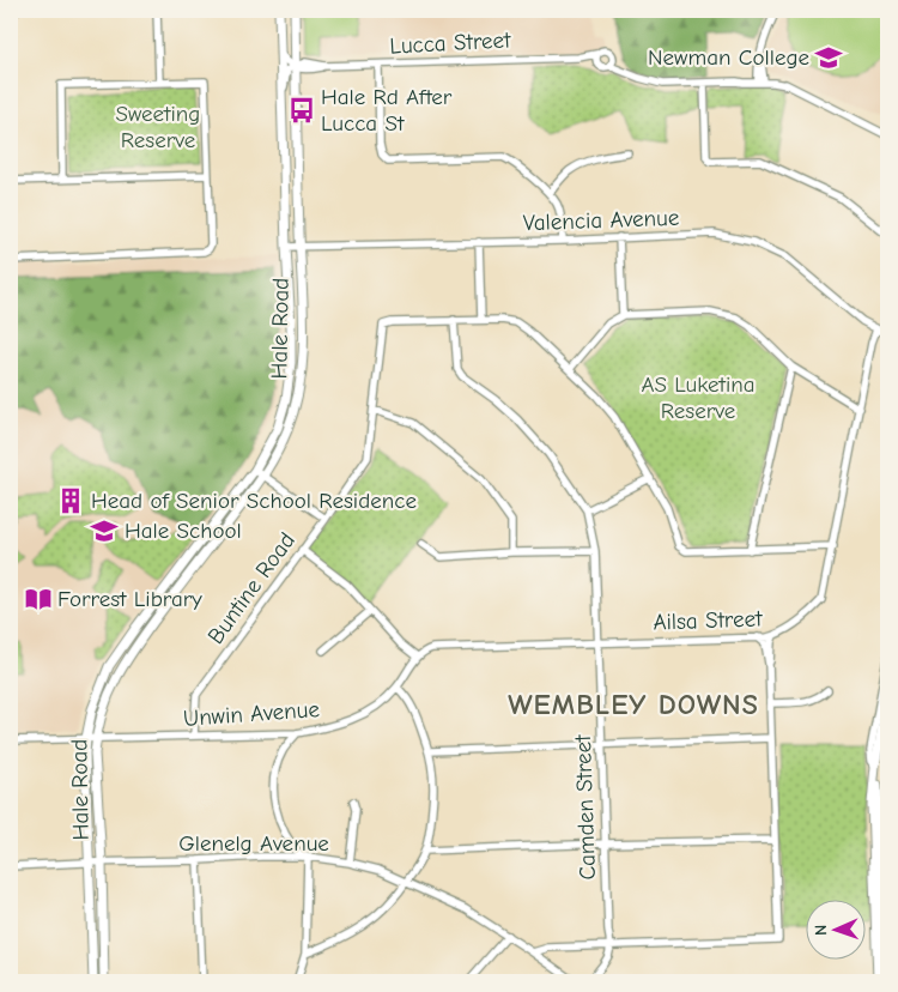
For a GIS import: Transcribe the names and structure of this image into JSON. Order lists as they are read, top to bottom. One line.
{"streets":{"main road":["Hale Road"],"street":["Lucca Street","Valencia Avenue","Buntine Road","Ailsa Street","Unwin Avenue","Camden Street","Glenelg Avenue"]},"crossings":[["Lucca Street","Hale Road"],["Valencia Avenue","Hale Road"],["Valencia Avenue","Ailsa Street"],["Hale Road","Unwin Avenue"],["Hale Road","Glenelg Avenue"],["Buntine Road","Ailsa Street"],["Buntine Road","Unwin Avenue"],["Buntine Road","Camden Street"],["Ailsa Street","Unwin Avenue"],["Ailsa Street","Camden Street"]],"districts":["WEMBLEY DOWNS"],"parks":["Sweeting Reserve","AS Luketina Reserve"],"places":{"school or university":["Newman College","Hale School"],"bus stop":["Hale Rd After Lucca St"],"building":["Head of Senior School Residence"],"library":["Forrest Library"]},"north":"left"}
